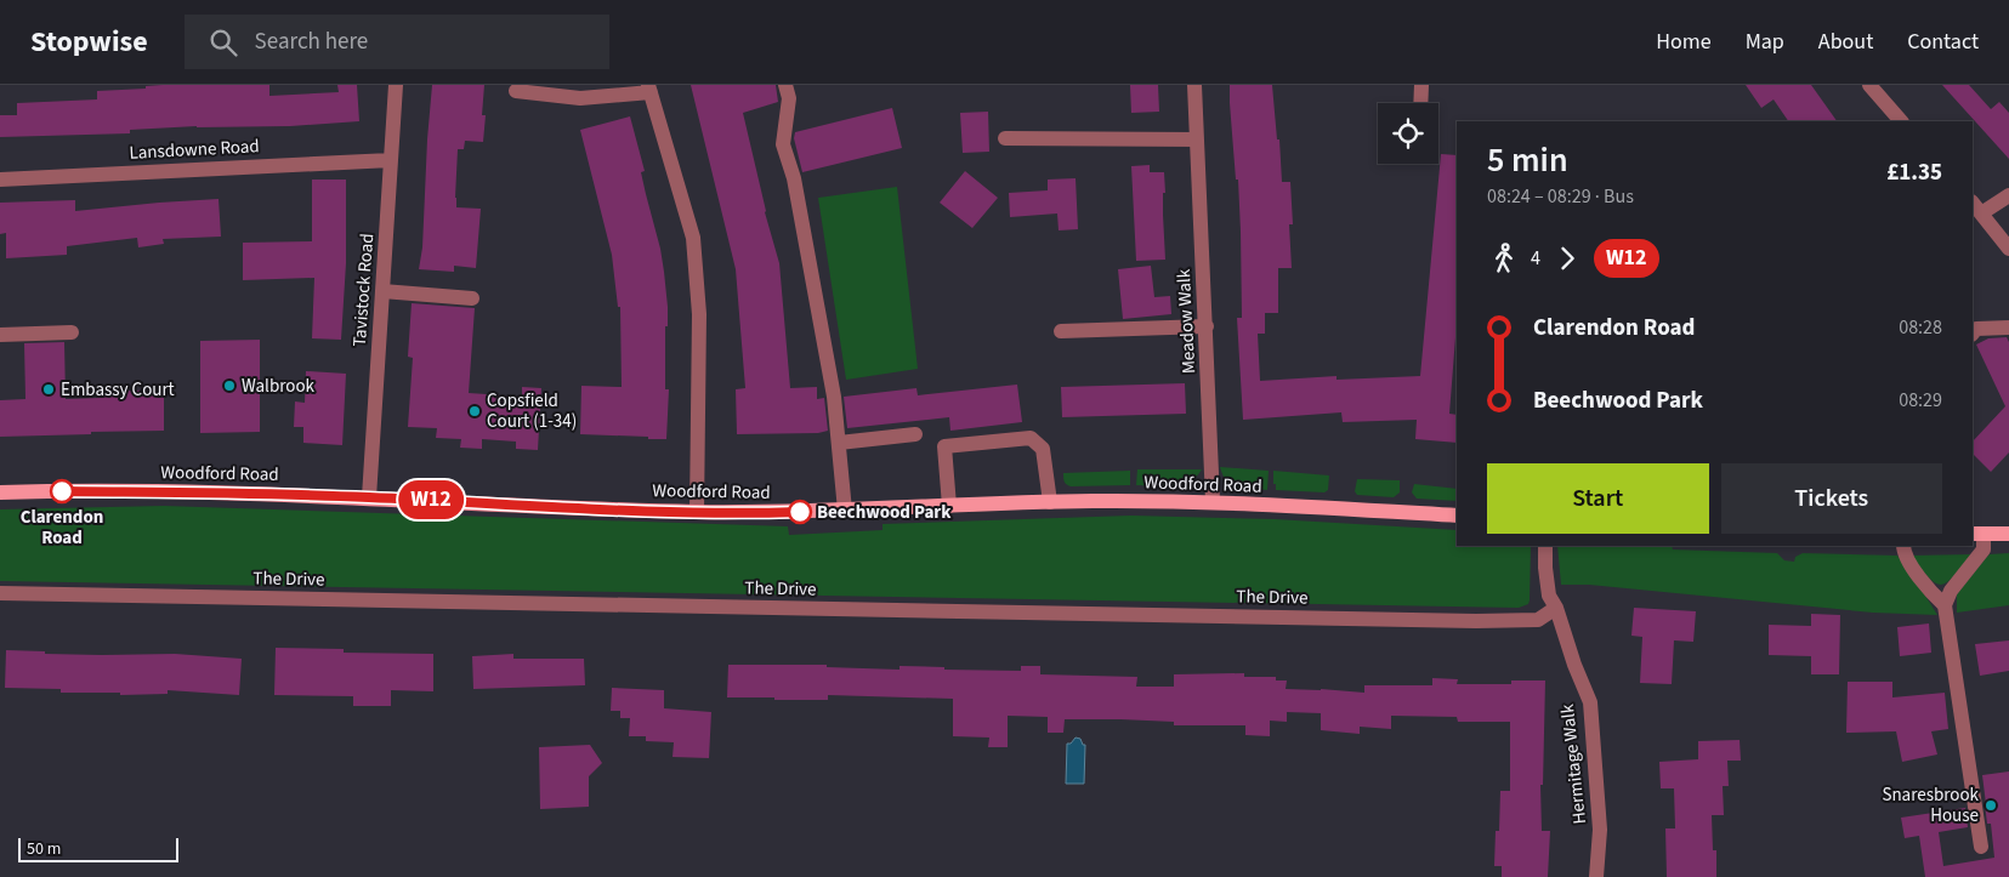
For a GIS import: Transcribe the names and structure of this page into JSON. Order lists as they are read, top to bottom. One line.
{"streets":{"main road":["Woodford Road"],"street":["Lansdowne Road","Tavistock Road","Meadow Walk","The Drive","Hermitage Walk"]},"crossings":[["Lansdowne Road","Tavistock Road"],["Tavistock Road","Woodford Road"],["Meadow Walk","Woodford Road"],["The Drive","Hermitage Walk"]],"places":["Walbrook","Embassy Court","Copsfield Court (1-34)","Clarendon Road","Beechwood Park","Snaresbrook House"],"lines":["bus line W12"],"scale_bar":"50 m","page":{"header":"Stopwise","search":"Search here","nav":["Home","Map","About","Contact"],"on_map":"W12","heading":["5 min","08:24 – 08:29 · Bus","£1.35"],"legs":["4","W12"],"list":[{"name":"Clarendon Road","value":"08:28"},{"name":"Beechwood Park","value":"08:29"}],"buttons":["Start","Tickets"],"scale":"50 m"}}
